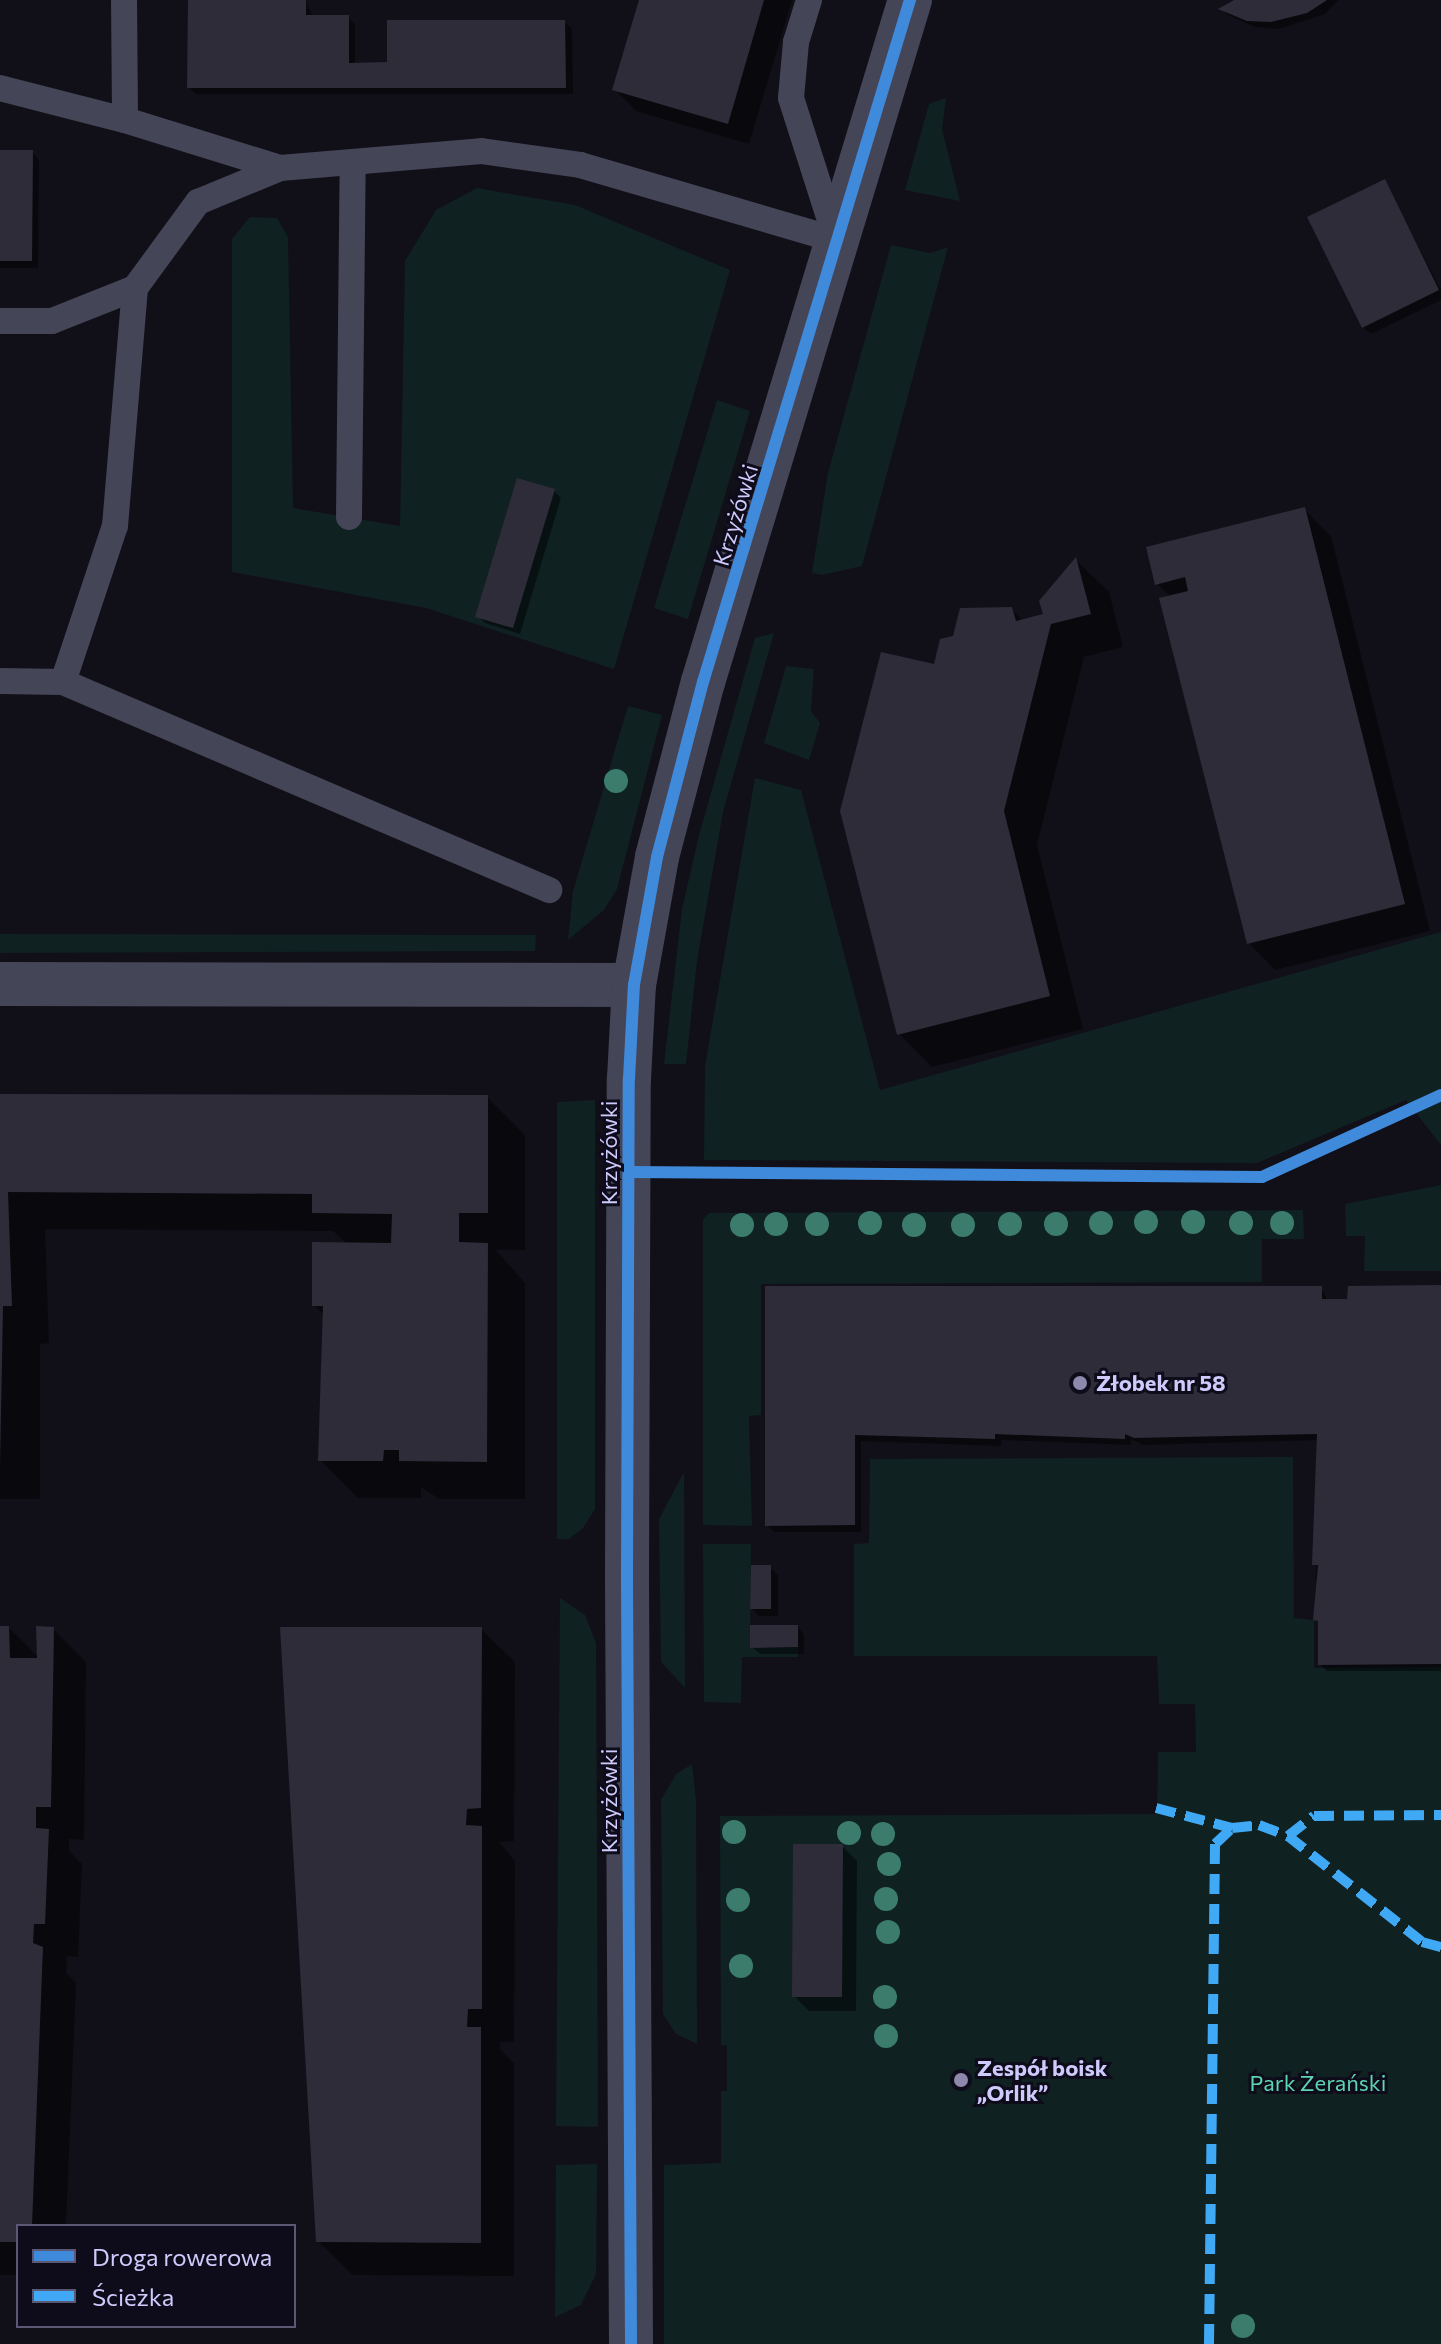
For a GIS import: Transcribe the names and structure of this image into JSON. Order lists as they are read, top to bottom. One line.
{"streets":{"street":["Krzyżówki"]},"parks":["Park Żerański"],"places":["Żłobek nr 58","Zespół boisk „Orlik”"],"legend":["Droga rowerowa","Ścieżka"]}
